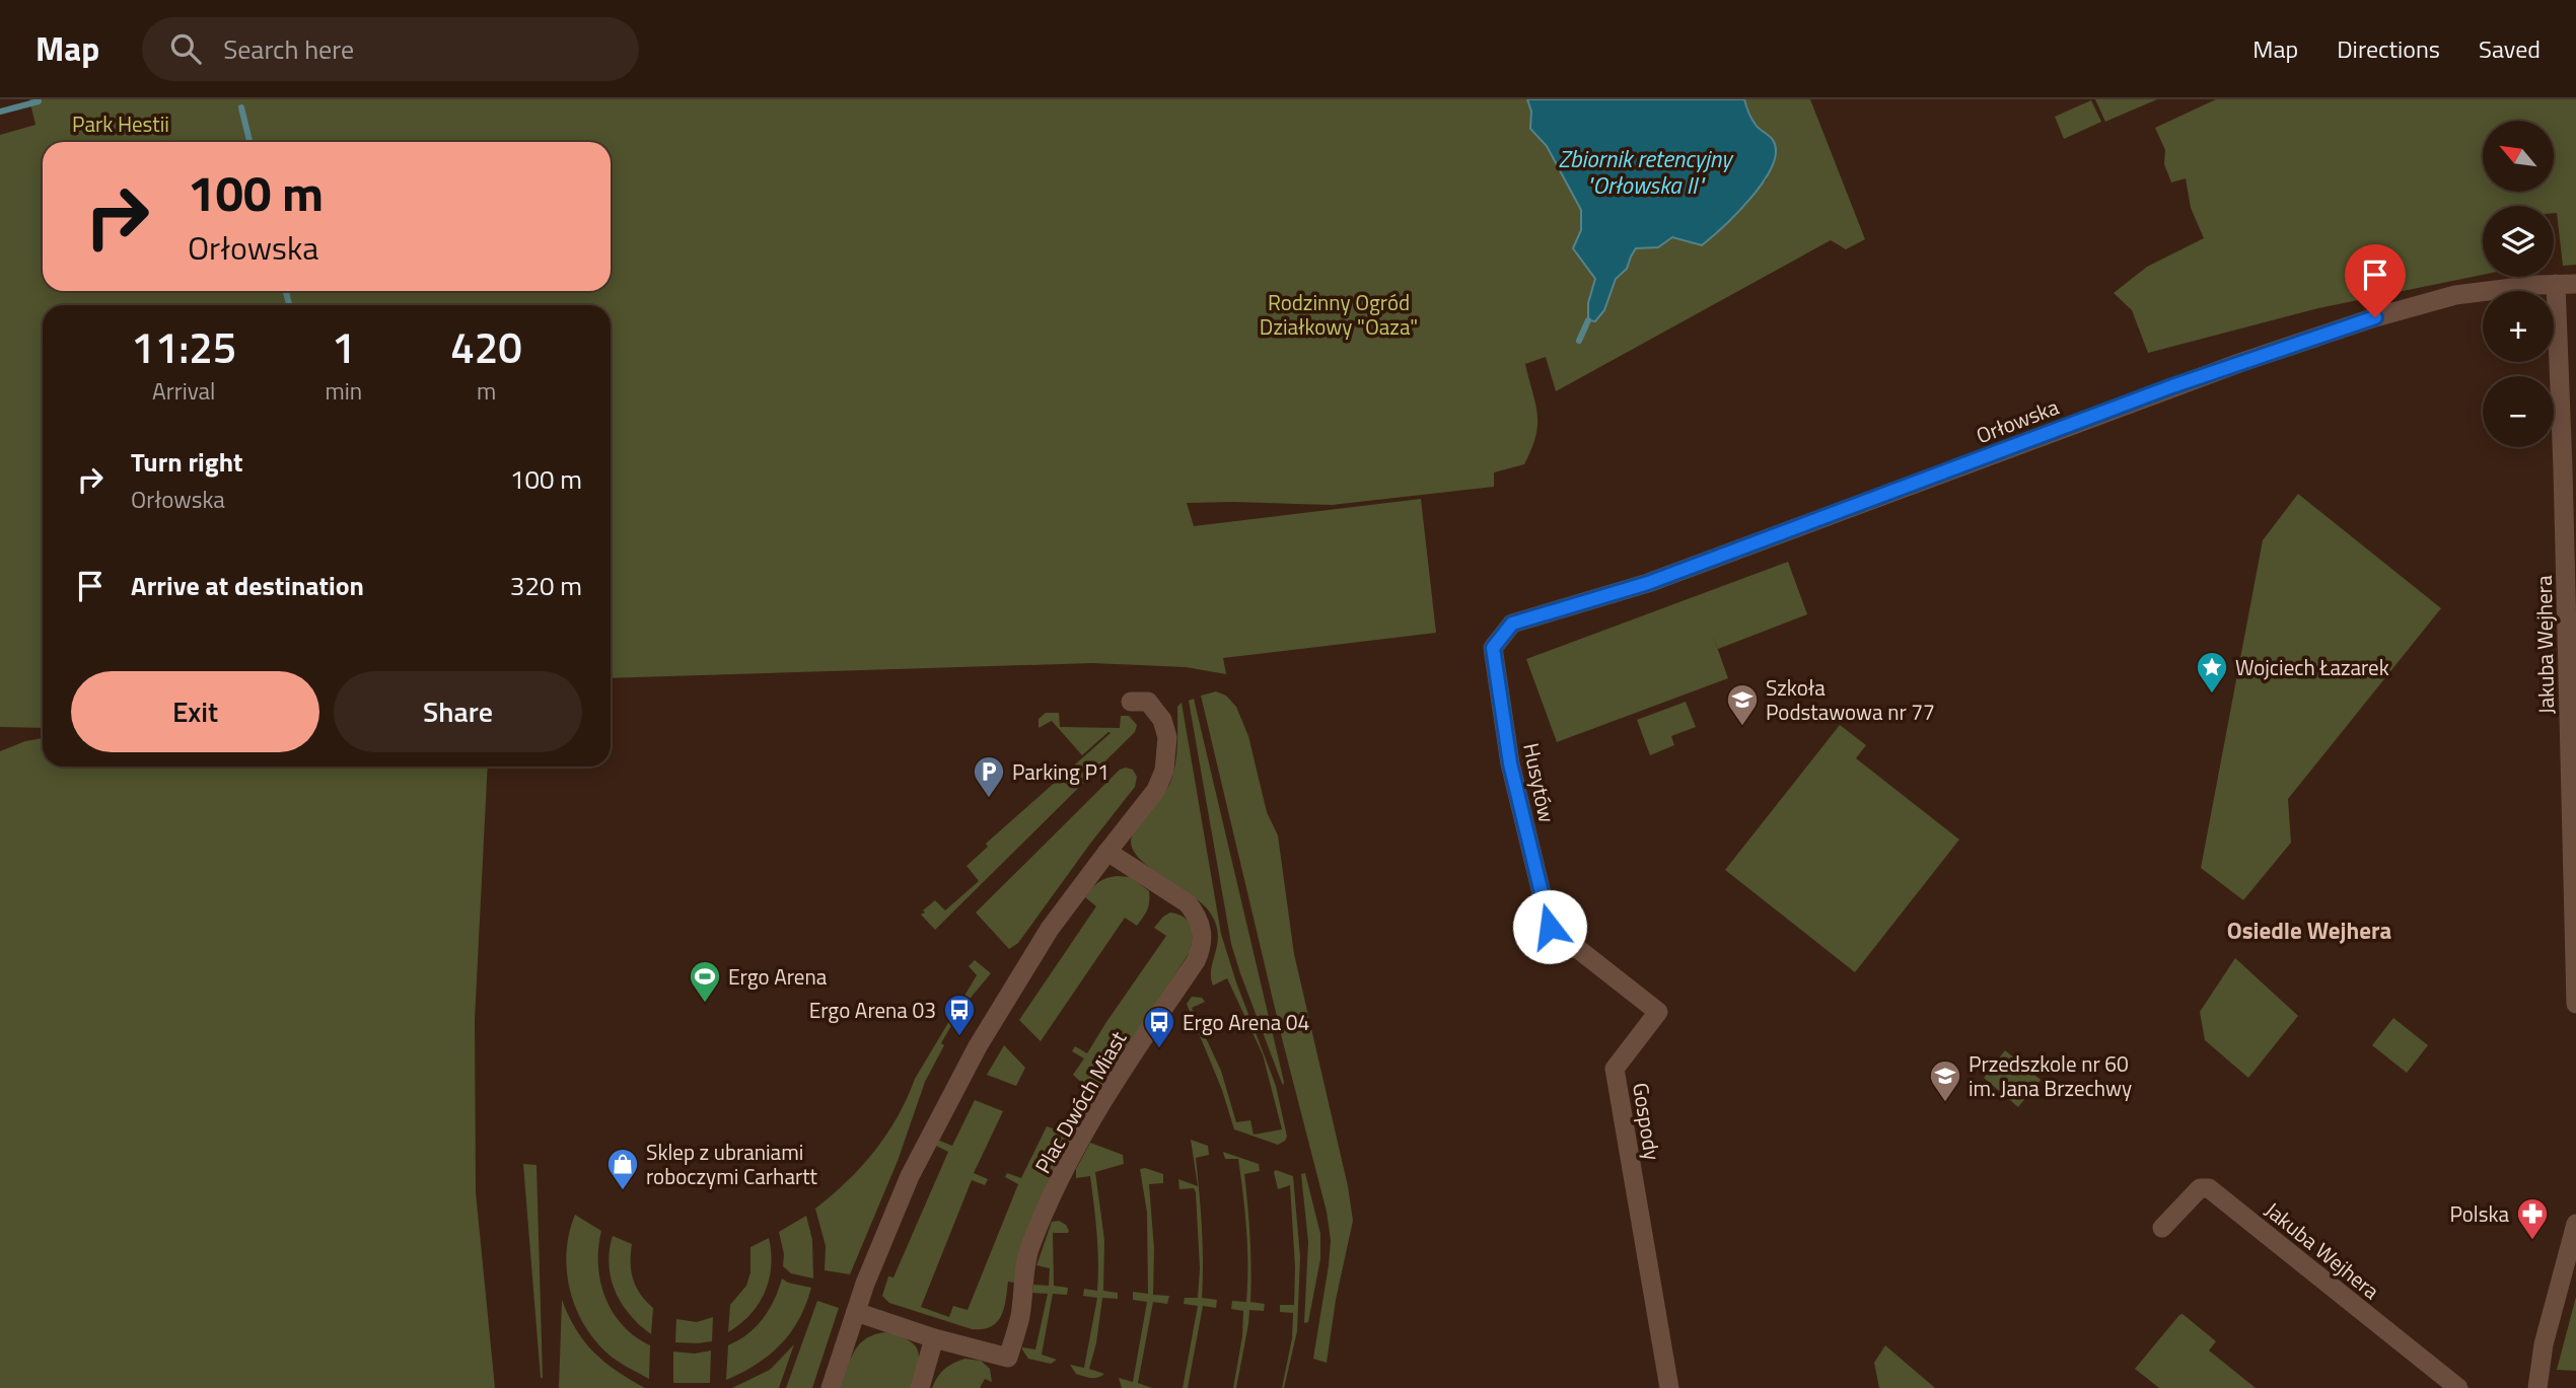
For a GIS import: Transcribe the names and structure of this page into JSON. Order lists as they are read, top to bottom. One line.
{"streets":{"street":["Orłowska","Jakuba Wejhera","Husytów","Plac Dwóch Miast","Gospody"]},"crossings":[["Orłowska","Jakuba Wejhera"],["Orłowska","Husytów"],["Husytów","Gospody"]],"districts":["Osiedle Wejhera"],"water":["Zbiornik retencyjny \"Orłowska II\""],"parks":["Park Hestii","Rodzinny Ogród Działkowy \"Oaza\""],"places":{"place":["Wojciech Łazarek"],"school or university":["Szkoła Podstawowa nr 77","Przedszkole nr 60 im. Jana Brzechwy"],"parking":["Parking P1"],"sports":["Ergo Arena"],"bus stop":["Ergo Arena 03","Ergo Arena 04"],"shop":["Sklep z ubraniami roboczymi Carhartt"],"pharmacy":["Polska"]},"north":"top left","page":{"header":"Map","search":"Search here","nav":["Map","Directions","Saved"],"map_buttons":["+","−"],"turn":["100 m","Orłowska"],"eta":["11:25","Arrival","1","min","420","m"],"list":[{"name":"Turn right","note":"Orłowska","value":"100 m"},{"name":"Arrive at destination","value":"320 m"}],"buttons":["Exit","Share"]}}
